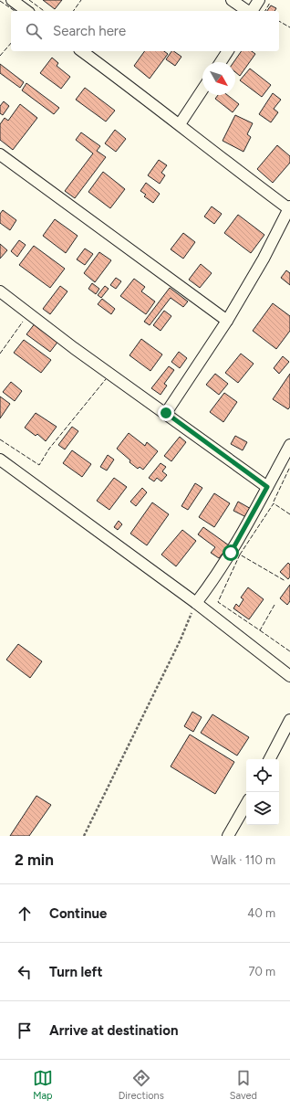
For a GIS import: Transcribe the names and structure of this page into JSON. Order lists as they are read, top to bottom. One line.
{"north":"bottom right","page":{"search":"Search here","heading":["2 min","Walk · 110 m"],"list":[["Continue","40 m"],["Turn left","70 m"],"Arrive at destination"],"nav":["Map","Directions","Saved"]}}
